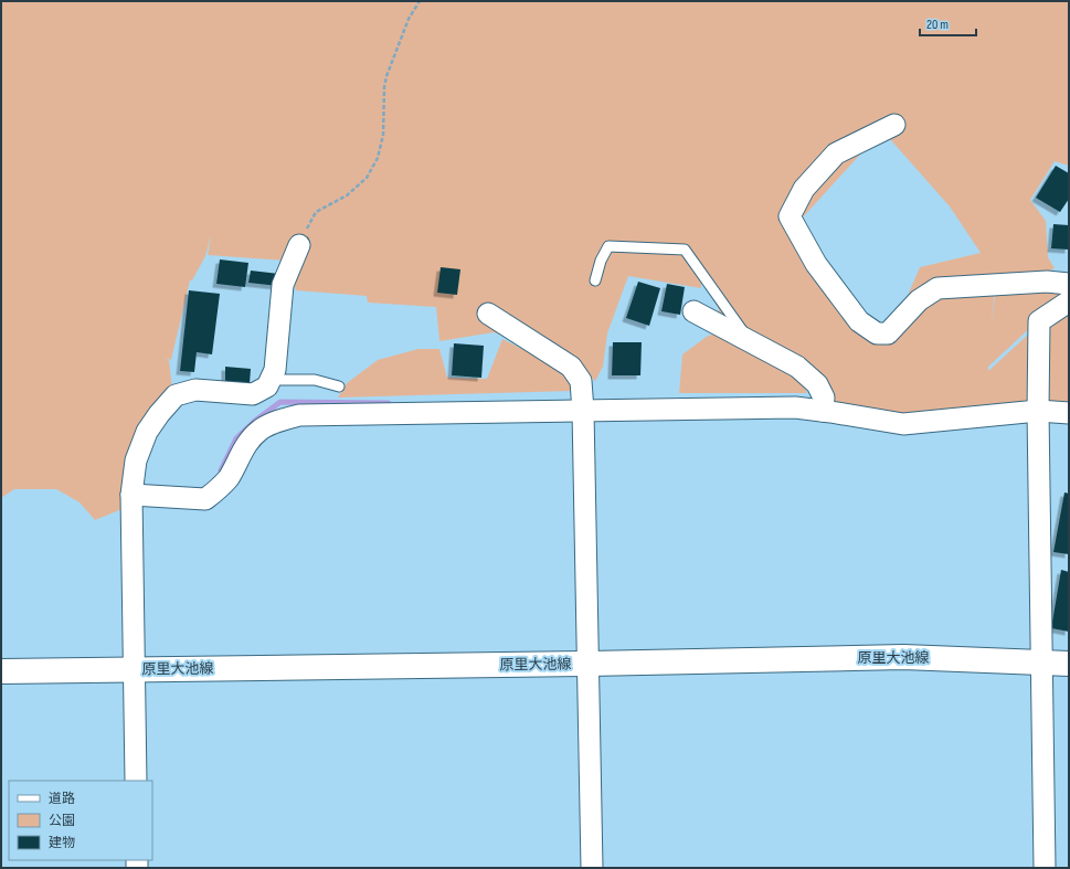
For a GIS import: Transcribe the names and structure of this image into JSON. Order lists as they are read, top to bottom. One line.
{"streets":{"main road":["原里大池線"]},"legend":["道路","公園","建物"],"scale_bar":"20 m"}
